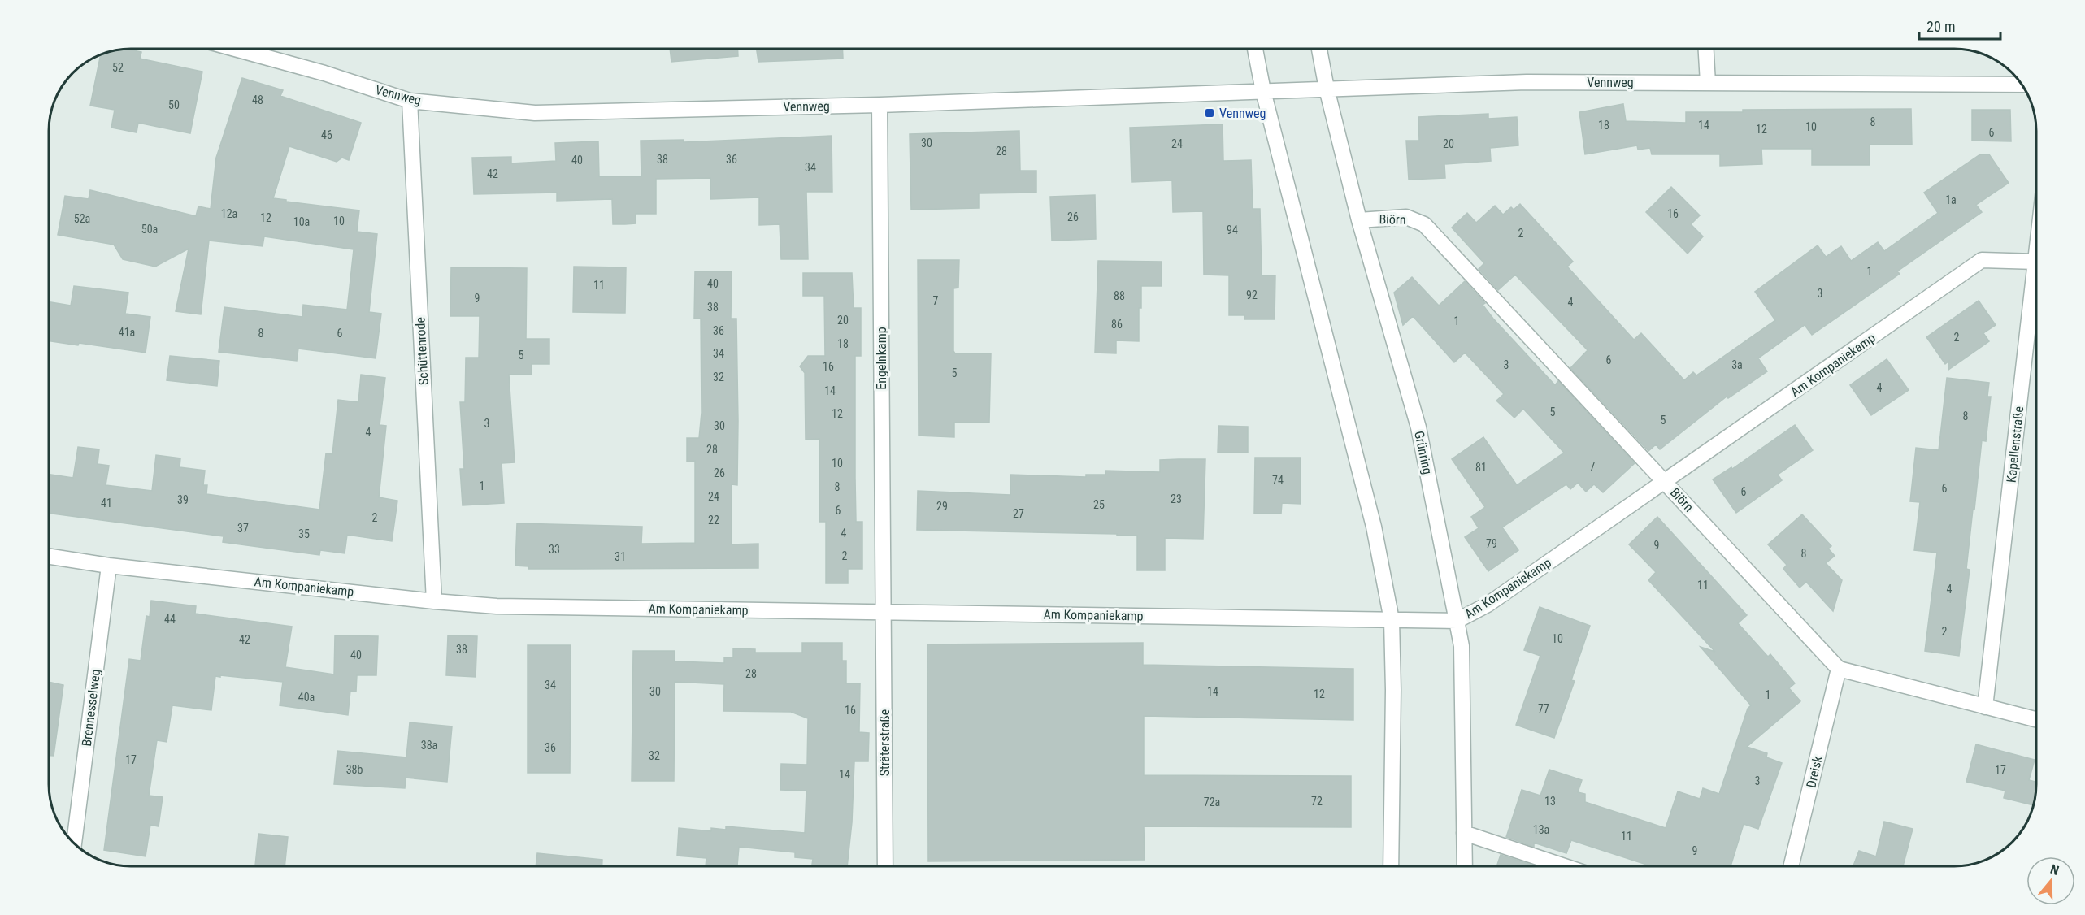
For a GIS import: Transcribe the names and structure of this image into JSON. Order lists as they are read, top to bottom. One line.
{"streets":{"street":["Vennweg","Biörn","Schüttenrode","Engelnkamp","Am Kompaniekamp","Kapellenstraße","Grünring","Brennesselweg","Sträterstraße","Dreisk"]},"crossings":[["Vennweg","Schüttenrode"],["Vennweg","Engelnkamp"],["Vennweg","Grünring"],["Biörn","Am Kompaniekamp"],["Biörn","Grünring"],["Biörn","Dreisk"],["Schüttenrode","Am Kompaniekamp"],["Engelnkamp","Am Kompaniekamp"],["Engelnkamp","Sträterstraße"],["Am Kompaniekamp","Kapellenstraße"],["Am Kompaniekamp","Grünring"],["Am Kompaniekamp","Brennesselweg"],["Am Kompaniekamp","Sträterstraße"]],"places":{"transit":["Vennweg"]},"house_numbers":["52","48","50","8","18","14","10","12","6","46","30","24","20","28","38","36","40","34","42","1a","12a","16","26","12","52a","10","10a","50a","94","2","1","40","11","3","92","88","9","7","4","38","20","1","86","36","41a","8","6","2","18","34","5","6","3","3a","16","5","32","4","14","5","12","8","5","3","30","4","28","10","7","81","26","74","1","8","6","6","24","23","39","41","25","29","6","27","2","22","37","4","35","79","9","33","8","2","31","11","4","44","2","10","42","38","40","28","34","30","14","12","1","40a","77","16","38a","36","32","17","38b","17","14","3","72","13","72a","13a","11","9"],"scale_bar":"20 m","north":"top"}
